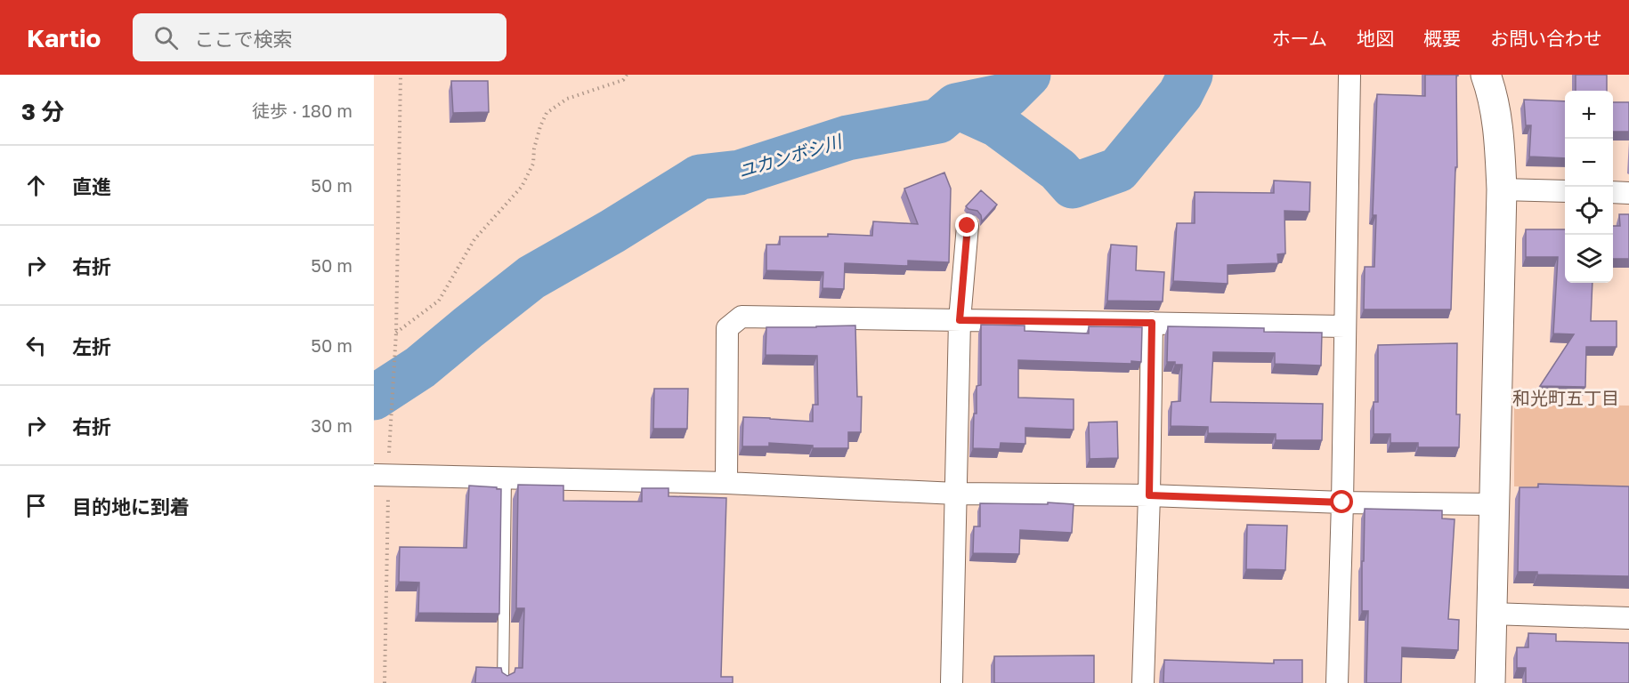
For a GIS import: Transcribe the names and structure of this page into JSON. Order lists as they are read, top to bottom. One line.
{"districts":["和光町五丁目"],"water":["ユカンボシ川"],"page":{"header":"Kartio","search":"ここで検索","nav":["ホーム","地図","概要","お問い合わせ"],"heading":["3 分","徒歩 · 180 m"],"map_buttons":["+","−"],"list":[["直進","50 m"],["右折","50 m"],["左折","50 m"],["右折","30 m"],"目的地に到着"]}}
